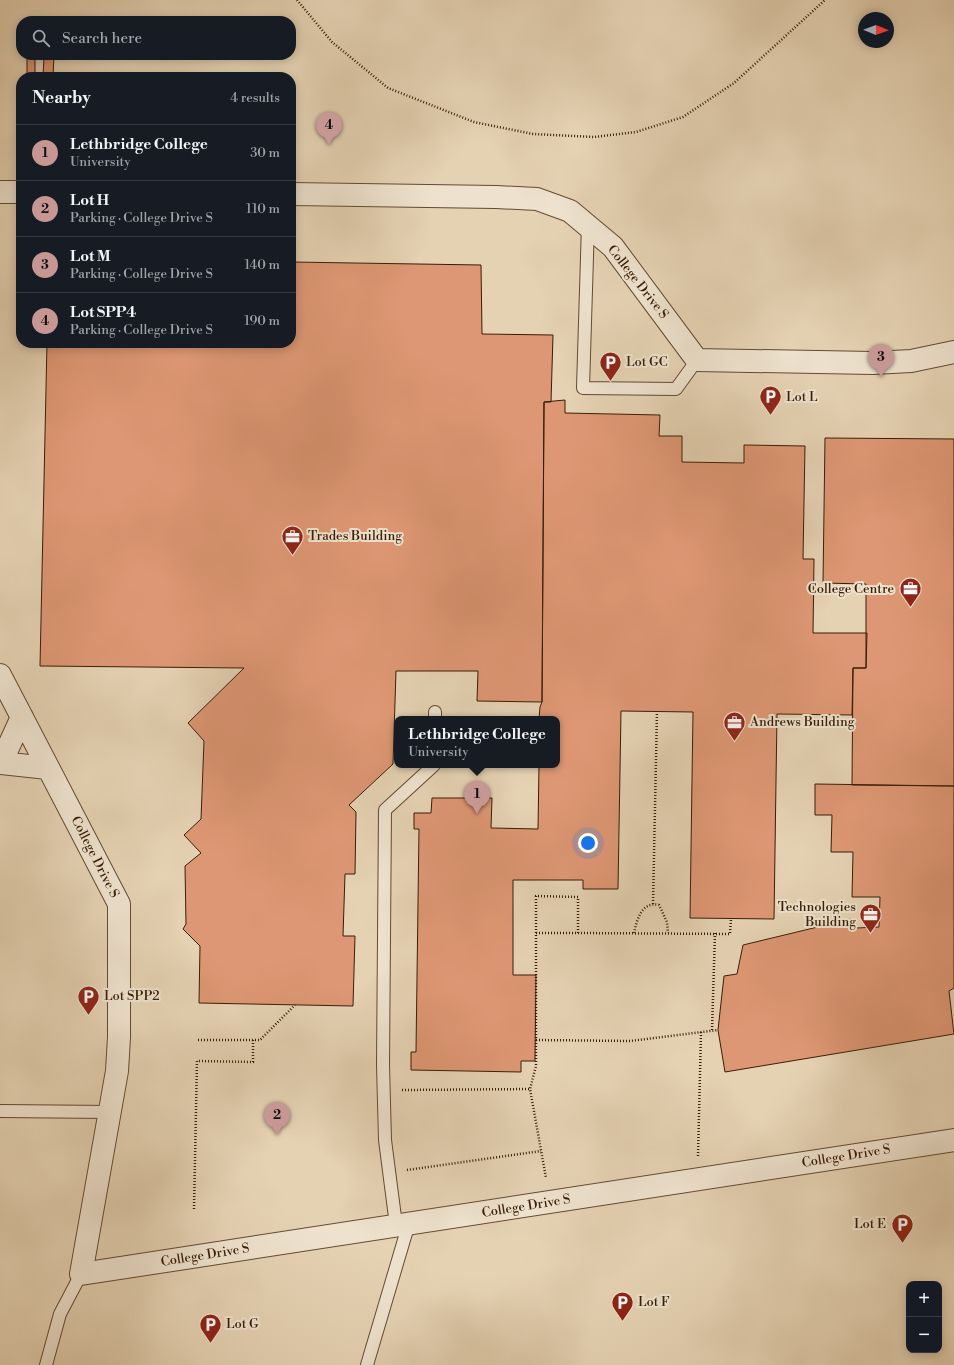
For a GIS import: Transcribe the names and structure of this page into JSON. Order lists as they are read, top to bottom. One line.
{"streets":{"street":["College Drive S"]},"places":{"parking":["Lot GC","Lot L","Lot SPP2","Lot E","Lot F","Lot G"],"office":["Trades Building","College Centre","Andrews Building","Technologies Building"]},"north":"right","page":{"search":"Search here","heading":["Nearby","4 results"],"pins":["4","3","1","2"],"list":[{"mark":"1","name":"Lethbridge College","note":"University","value":"30 m"},{"mark":"2","name":"Lot H","note":"Parking · College Drive S","value":"110 m"},{"mark":"3","name":"Lot M","note":"Parking · College Drive S","value":"140 m"},{"mark":"4","name":"Lot SPP4","note":"Parking · College Drive S","value":"190 m"}],"popup":["Lethbridge College","University"],"map_buttons":["+","−"]}}
